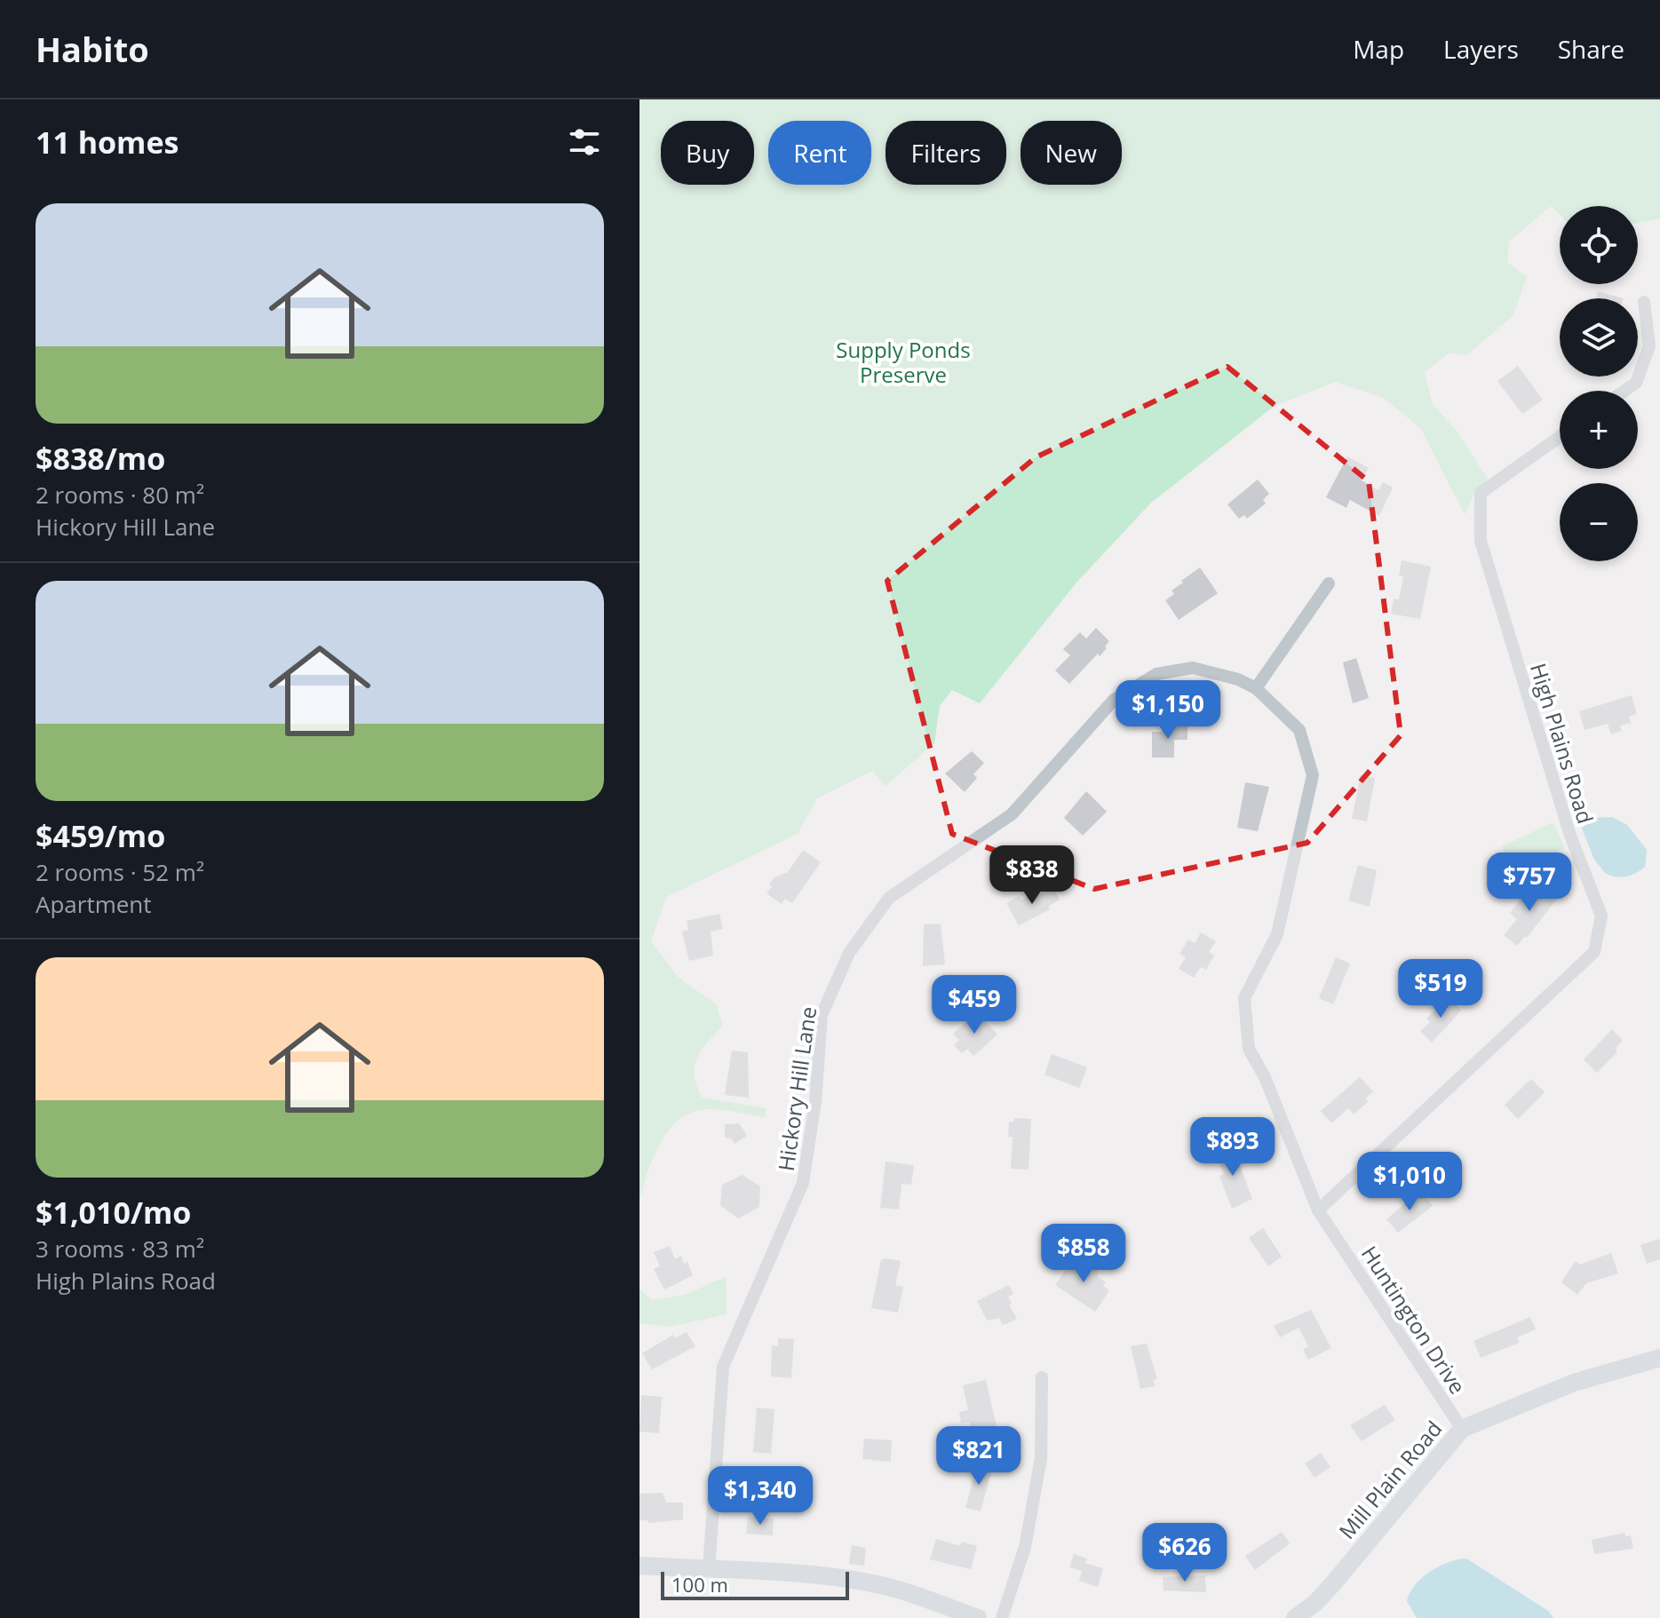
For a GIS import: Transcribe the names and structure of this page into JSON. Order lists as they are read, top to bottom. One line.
{"streets":{"street":["High Plains Road","Hickory Hill Lane","Huntington Drive","Mill Plain Road"]},"crossings":[["High Plains Road","Huntington Drive"],["Hickory Hill Lane","Huntington Drive"],["Huntington Drive","Mill Plain Road"]],"parks":["Supply Ponds Preserve"],"scale_bar":"100 m","page":{"header":"Habito","nav":["Map","Layers","Share"],"heading":"11 homes","chip":["Buy","Rent","Filters","New"],"list":[{"name":"$838/mo","note":"2 rooms · 80 m² · Hickory Hill Lane"},{"name":"$459/mo","note":"2 rooms · 52 m² · Apartment"},{"name":"$1,010/mo","note":"3 rooms · 83 m² · High Plains Road"}],"map_buttons":["+","−"],"price":["$1,150","$838","$757","$519","$459","$893","$1,010","$858","$821","$1,340","$626"],"scale":"100 m"}}
